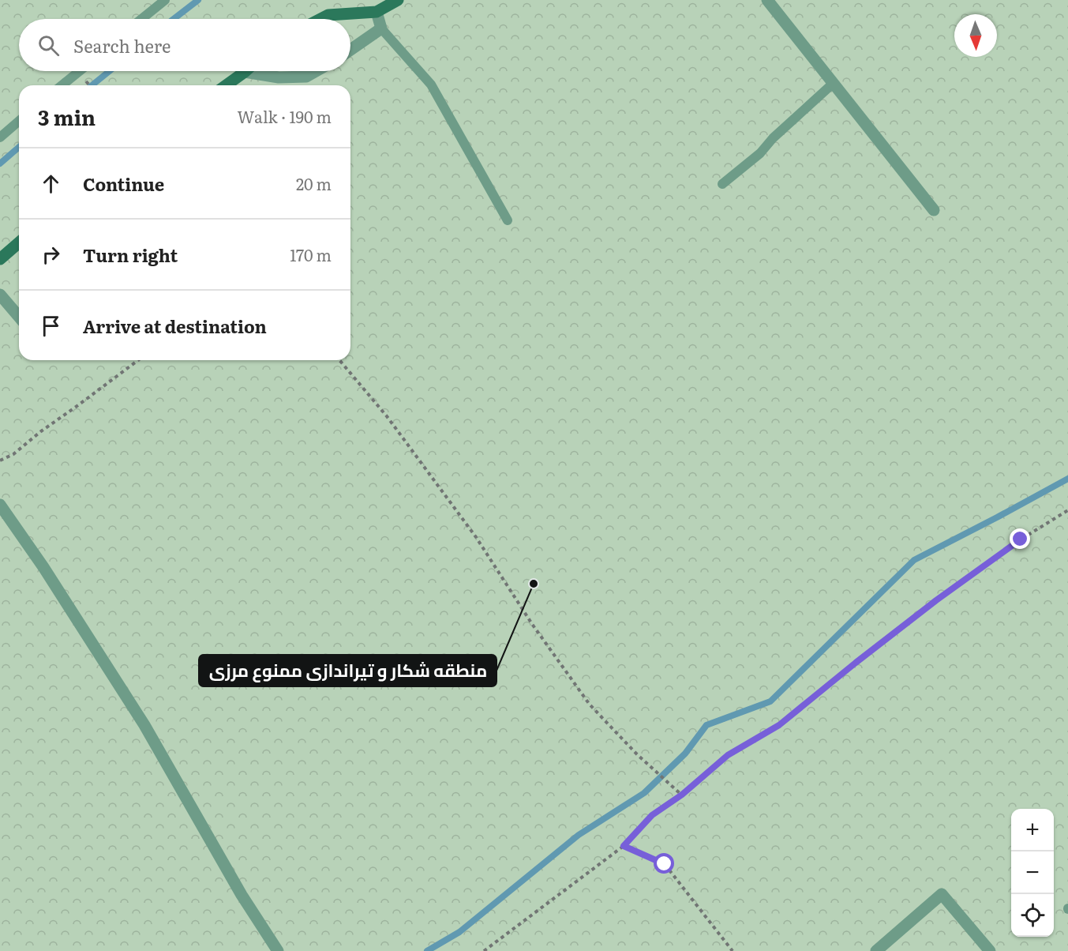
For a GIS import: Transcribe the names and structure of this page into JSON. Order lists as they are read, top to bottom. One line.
{"places":["منطقه شکار و تیراندازی ممنوع مرزی"],"north":"bottom","page":{"search":"Search here","heading":["3 min","Walk · 190 m"],"list":[["Continue","20 m"],["Turn right","170 m"],"Arrive at destination"],"map_buttons":["+","−"]}}
